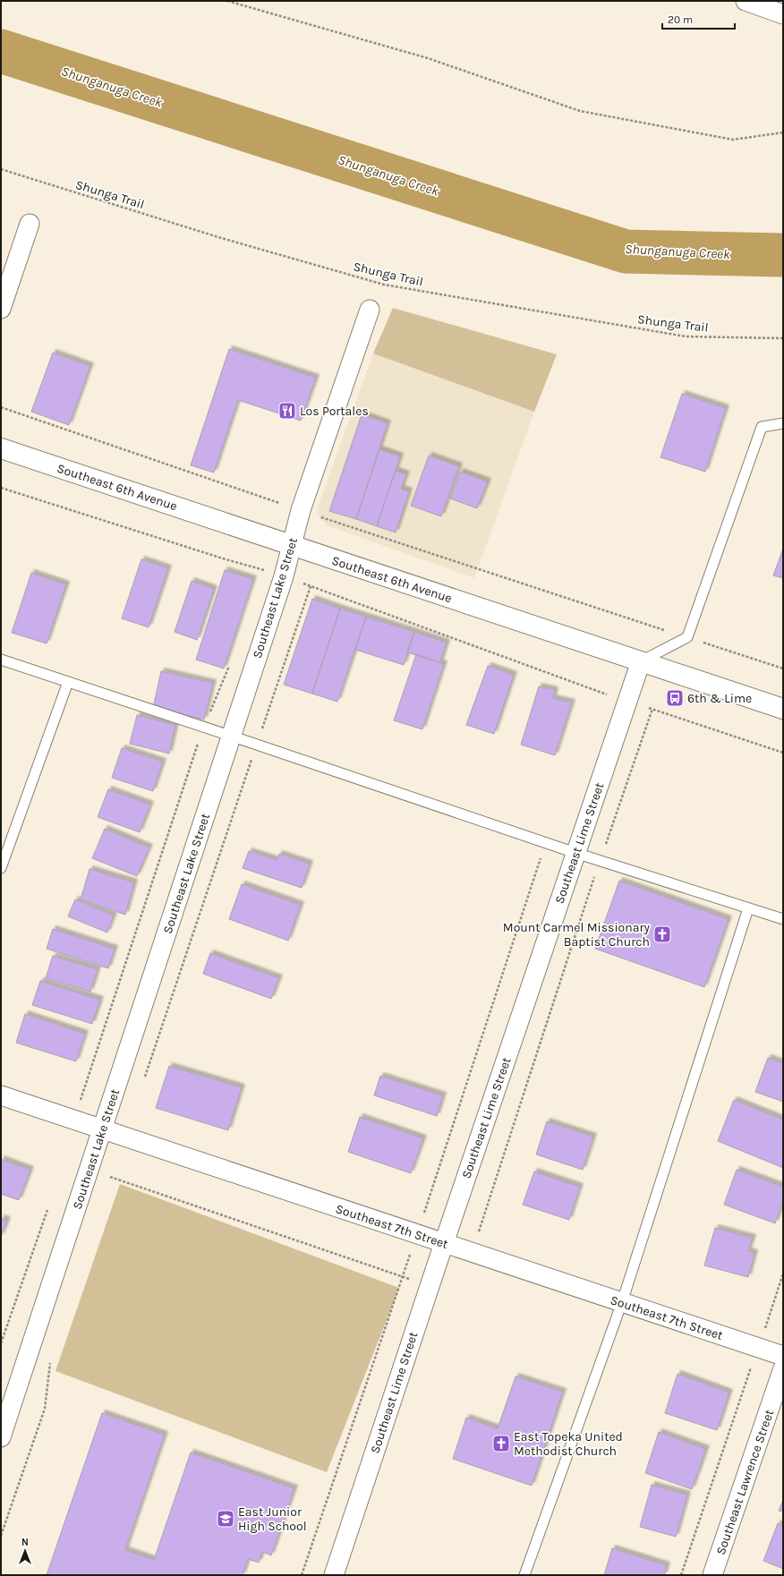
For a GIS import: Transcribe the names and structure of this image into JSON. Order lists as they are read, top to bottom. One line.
{"streets":{"main road":["Southeast 6th Avenue"],"street":["Southeast Lake Street","Southeast Lime Street","Southeast 7th Street","Southeast Lawrence Street"],"path":["Shunga Trail"]},"crossings":[["Southeast 6th Avenue","Southeast Lake Street"],["Southeast 6th Avenue","Southeast Lime Street"],["Southeast Lake Street","Southeast 7th Street"],["Southeast Lime Street","Southeast 7th Street"]],"water":["Shunganuga Creek"],"places":{"restaurant":["Los Portales"],"bus stop":["6th & Lime"],"church":["Mount Carmel Missionary Baptist Church","East Topeka United Methodist Church"],"school or university":["East Junior High School"]},"scale_bar":"20 m","north":"top"}
